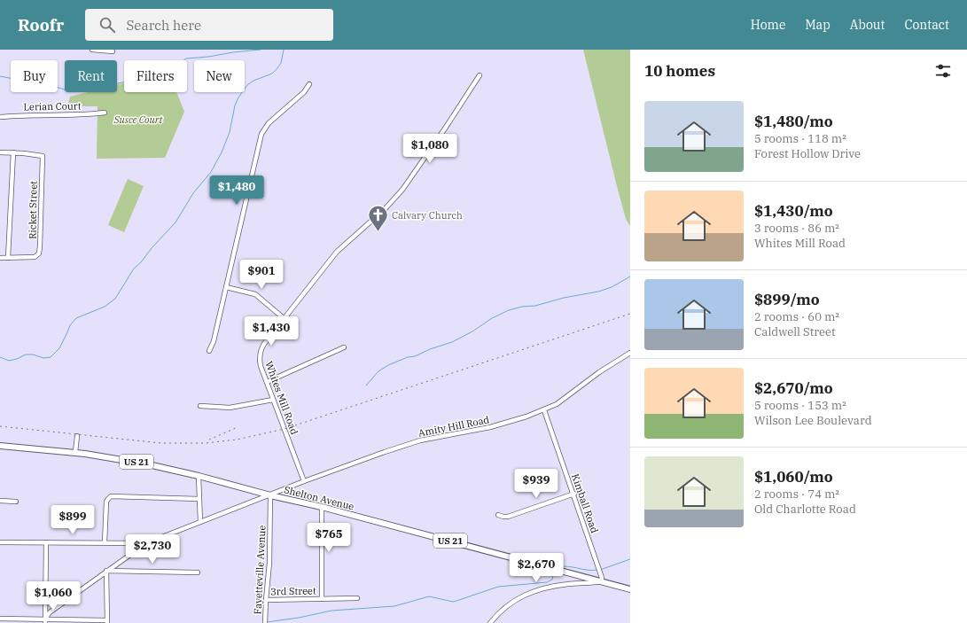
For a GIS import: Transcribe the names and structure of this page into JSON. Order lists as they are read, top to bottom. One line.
{"streets":{"main road":["US 21","Shelton Avenue"],"street":["Lerian Court","Ricket Street","Whites Mill Road","Amity Hill Road","Kimball Road","Fayetteville Avenue","3rd Street"]},"crossings":[["Whites Mill Road","Amity Hill Road"],["Amity Hill Road","Shelton Avenue"],["Amity Hill Road","Kimball Road"],["Amity Hill Road","Fayetteville Avenue"],["Shelton Avenue","Kimball Road"],["Shelton Avenue","Fayetteville Avenue"],["Fayetteville Avenue","3rd Street"]],"parks":["Susce Court"],"places":{"church":["Calvary Church"]},"page":{"header":"Roofr","search":"Search here","nav":["Home","Map","About","Contact"],"heading":"10 homes","chip":["Buy","Rent","Filters","New"],"list":[{"name":"$1,480/mo","note":"5 rooms · 118 m² · Forest Hollow Drive"},{"name":"$1,430/mo","note":"3 rooms · 86 m² · Whites Mill Road"},{"name":"$899/mo","note":"2 rooms · 60 m² · Caldwell Street"},{"name":"$2,670/mo","note":"5 rooms · 153 m² · Wilson Lee Boulevard"},{"name":"$1,060/mo","note":"2 rooms · 74 m² · Old Charlotte Road"}],"price":["$1,080","$1,480","$901","$1,430","$939","$899","$765","$2,730","$2,670","$1,060"]}}
